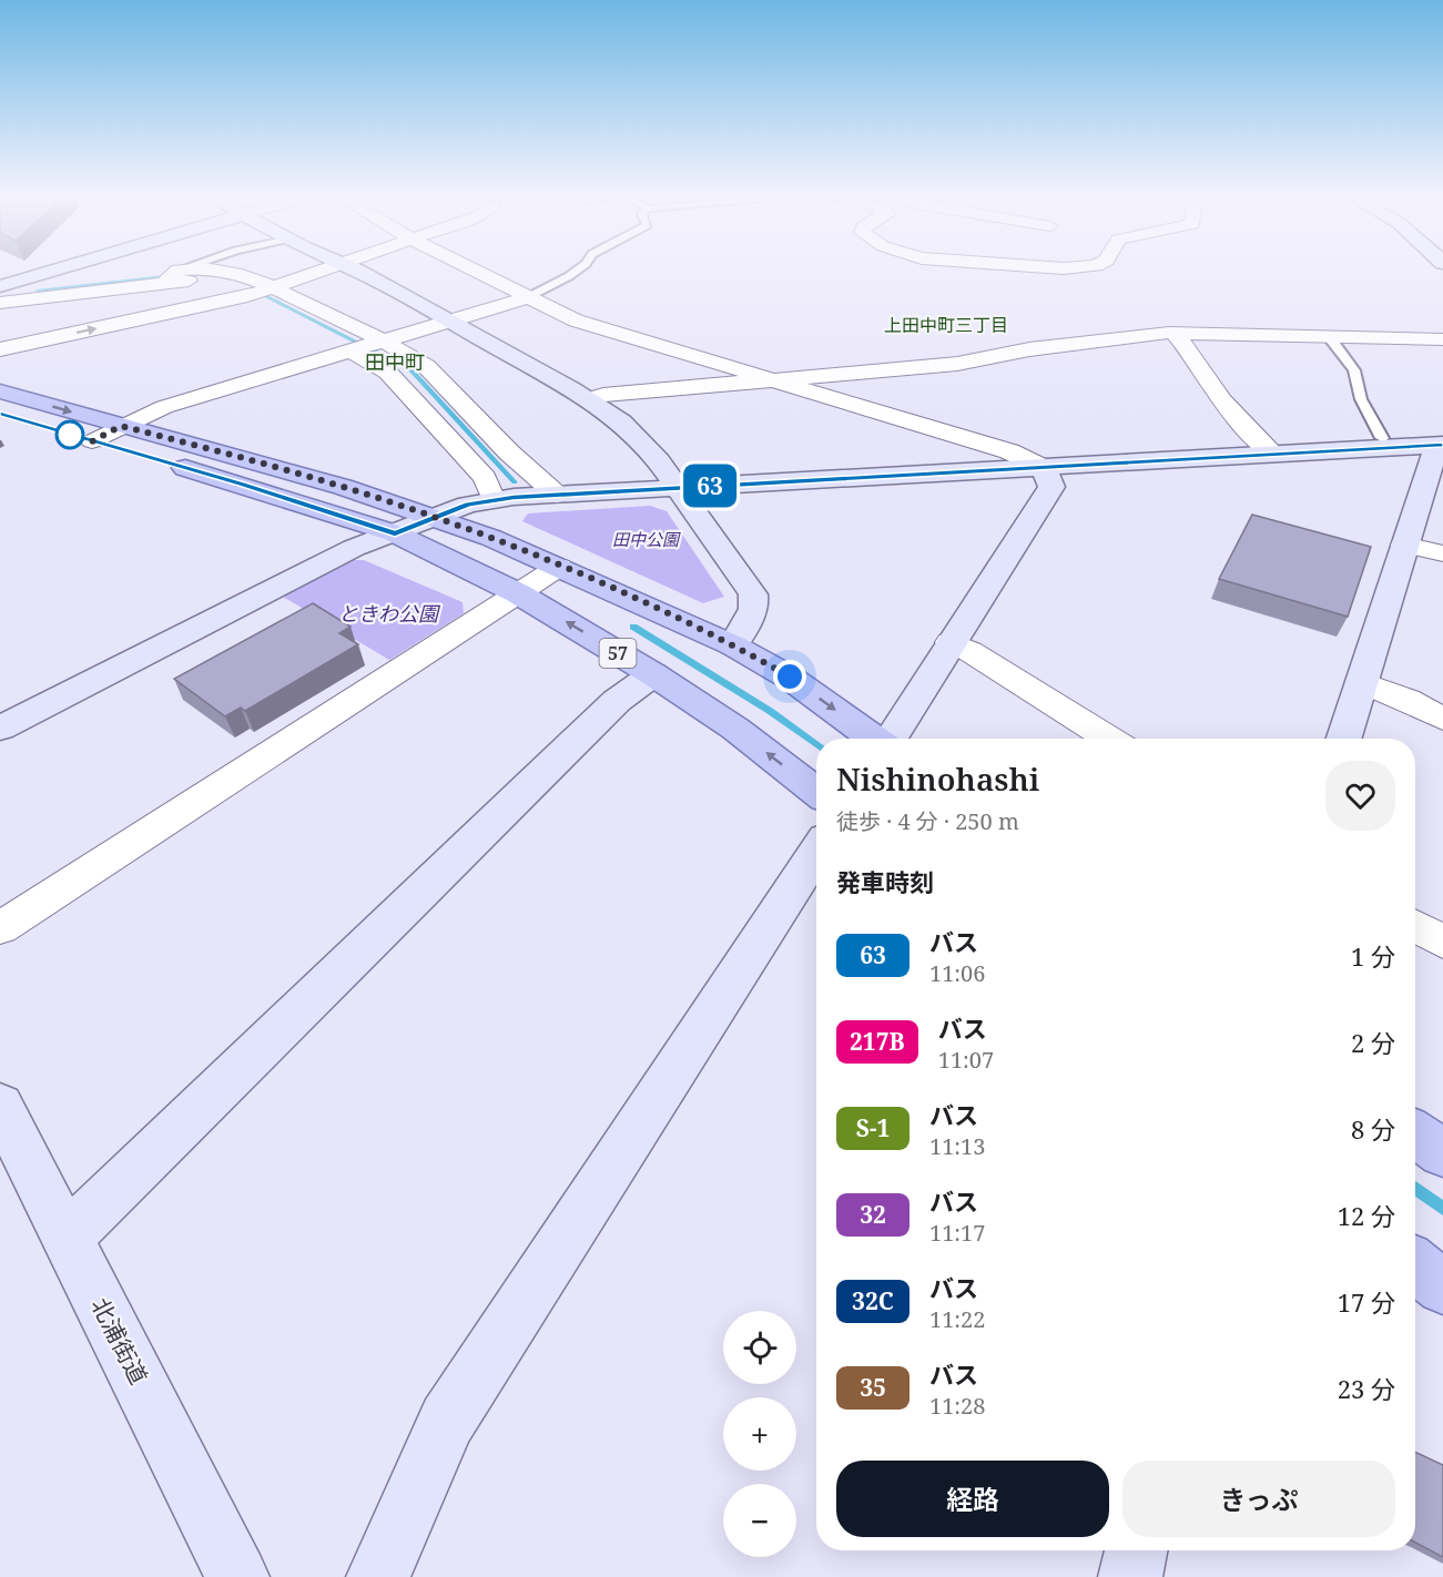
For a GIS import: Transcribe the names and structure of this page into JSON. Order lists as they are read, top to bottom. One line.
{"streets":{"main road":["57"],"street":["北浦街道"]},"districts":["上田中町三丁目","田中町"],"parks":["田中公園","ときわ公園"],"lines":["bus line 63"],"page":{"on_map":"63","heading":[["Nishinohashi","徒歩 · 4 分 · 250 m"],"発車時刻"],"list":[{"mark":"63","name":"バス","note":"11:06","value":"1 分"},{"mark":"217B","name":"バス","note":"11:07","value":"2 分"},{"mark":"S-1","name":"バス","note":"11:13","value":"8 分"},{"mark":"32","name":"バス","note":"11:17","value":"12 分"},{"mark":"32C","name":"バス","note":"11:22","value":"17 分"},{"mark":"35","name":"バス","note":"11:28","value":"23 分"}],"map_buttons":["+","−"],"buttons":["経路","きっぷ"]}}
